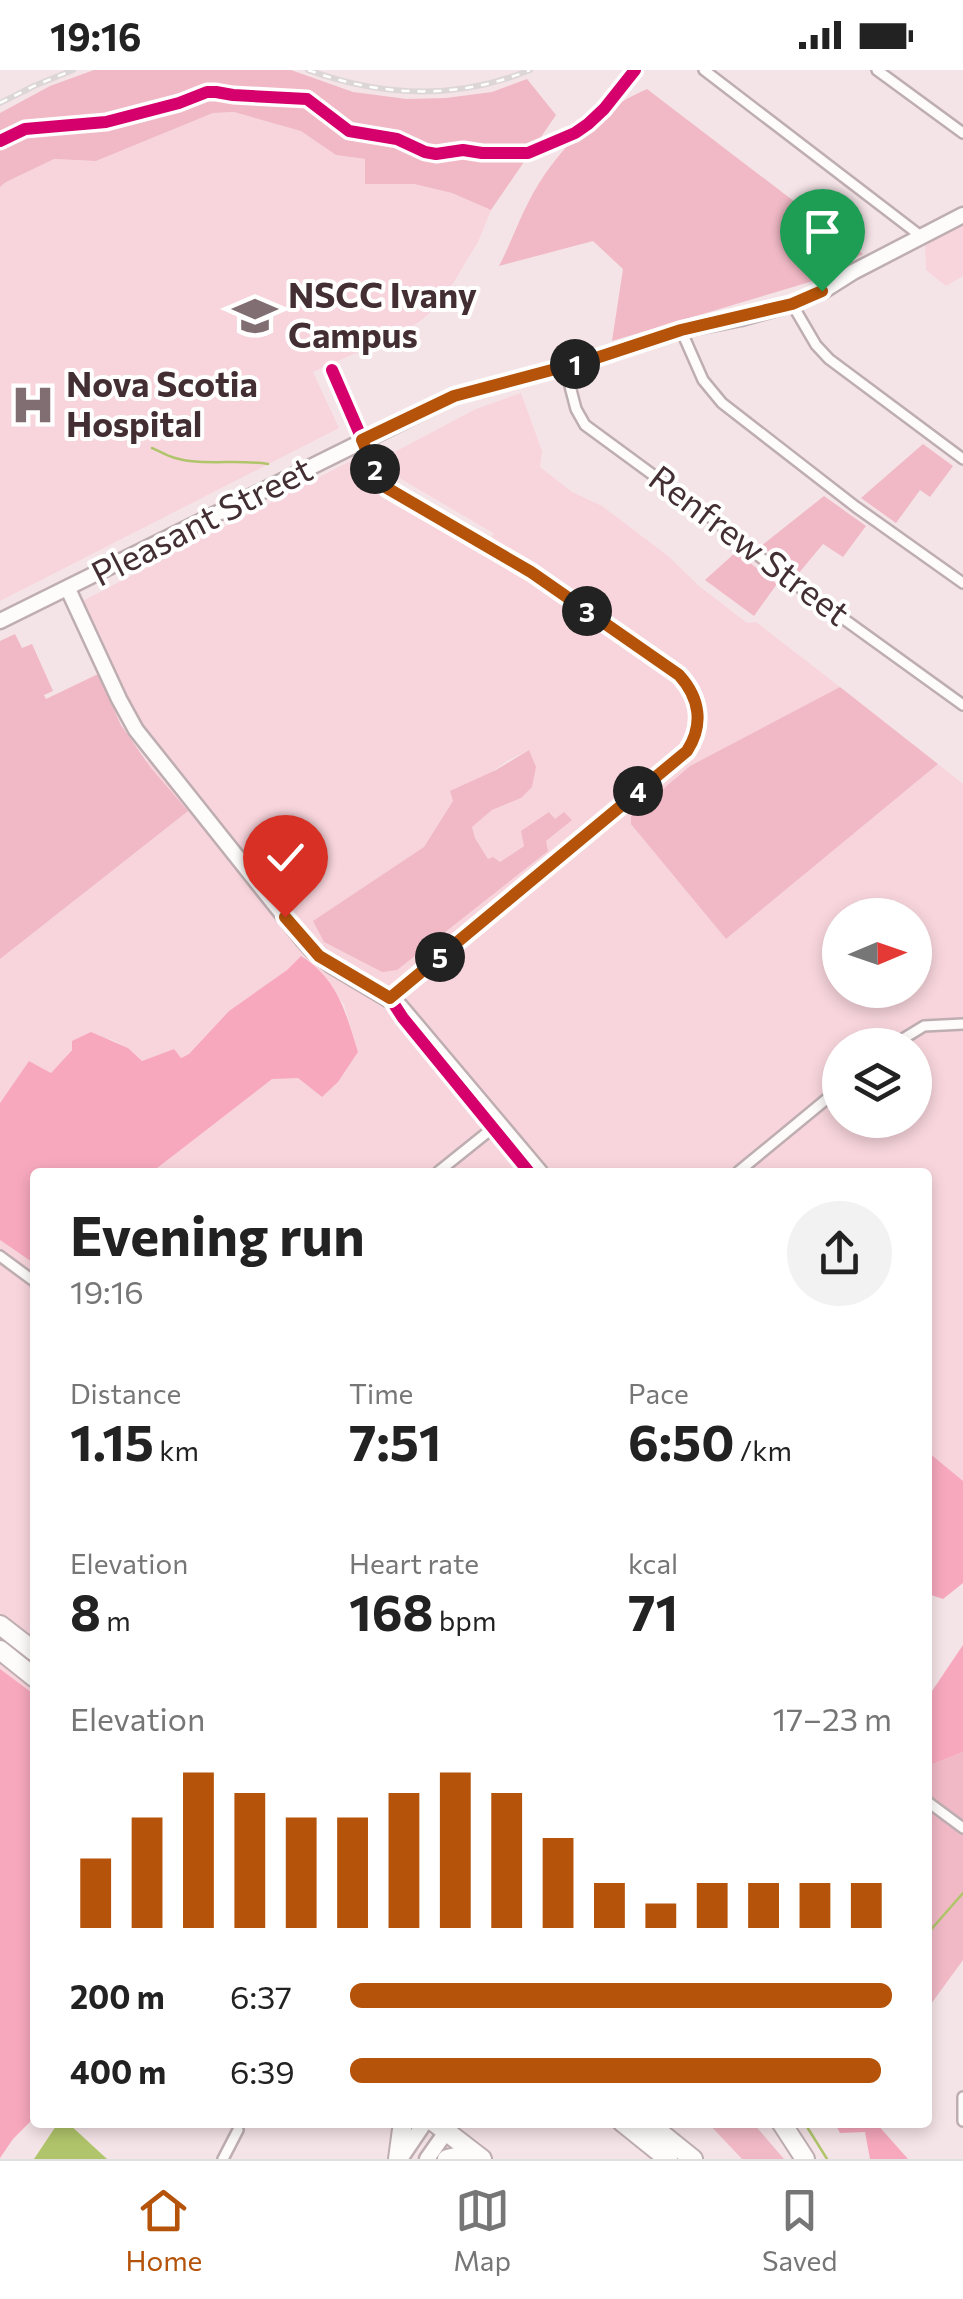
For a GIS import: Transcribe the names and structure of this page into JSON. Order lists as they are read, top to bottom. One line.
{"streets":{"main road":["Pleasant Street"],"street":["Renfrew Street"]},"crossings":[["Pleasant Street","Renfrew Street"]],"places":{"school or university":["NSCC Ivany Campus"],"hospital":["Nova Scotia Hospital"]},"north":"right","page":{"status":"19:16","pins":["1","2","3","4","5"],"heading":["Evening run","19:16"],"stats":[["Distance","1.15 km"],["Time","7:51"],["Pace","6:50 /km"],["Elevation","8 m"],["Heart rate","168 bpm"],["kcal","71"]],"chart":["Elevation","17–23 m"],"list":[{"name":"200 m","note":"6:37"},{"name":"400 m","note":"6:39"}],"tabs":["Home","Map","Saved"]}}
